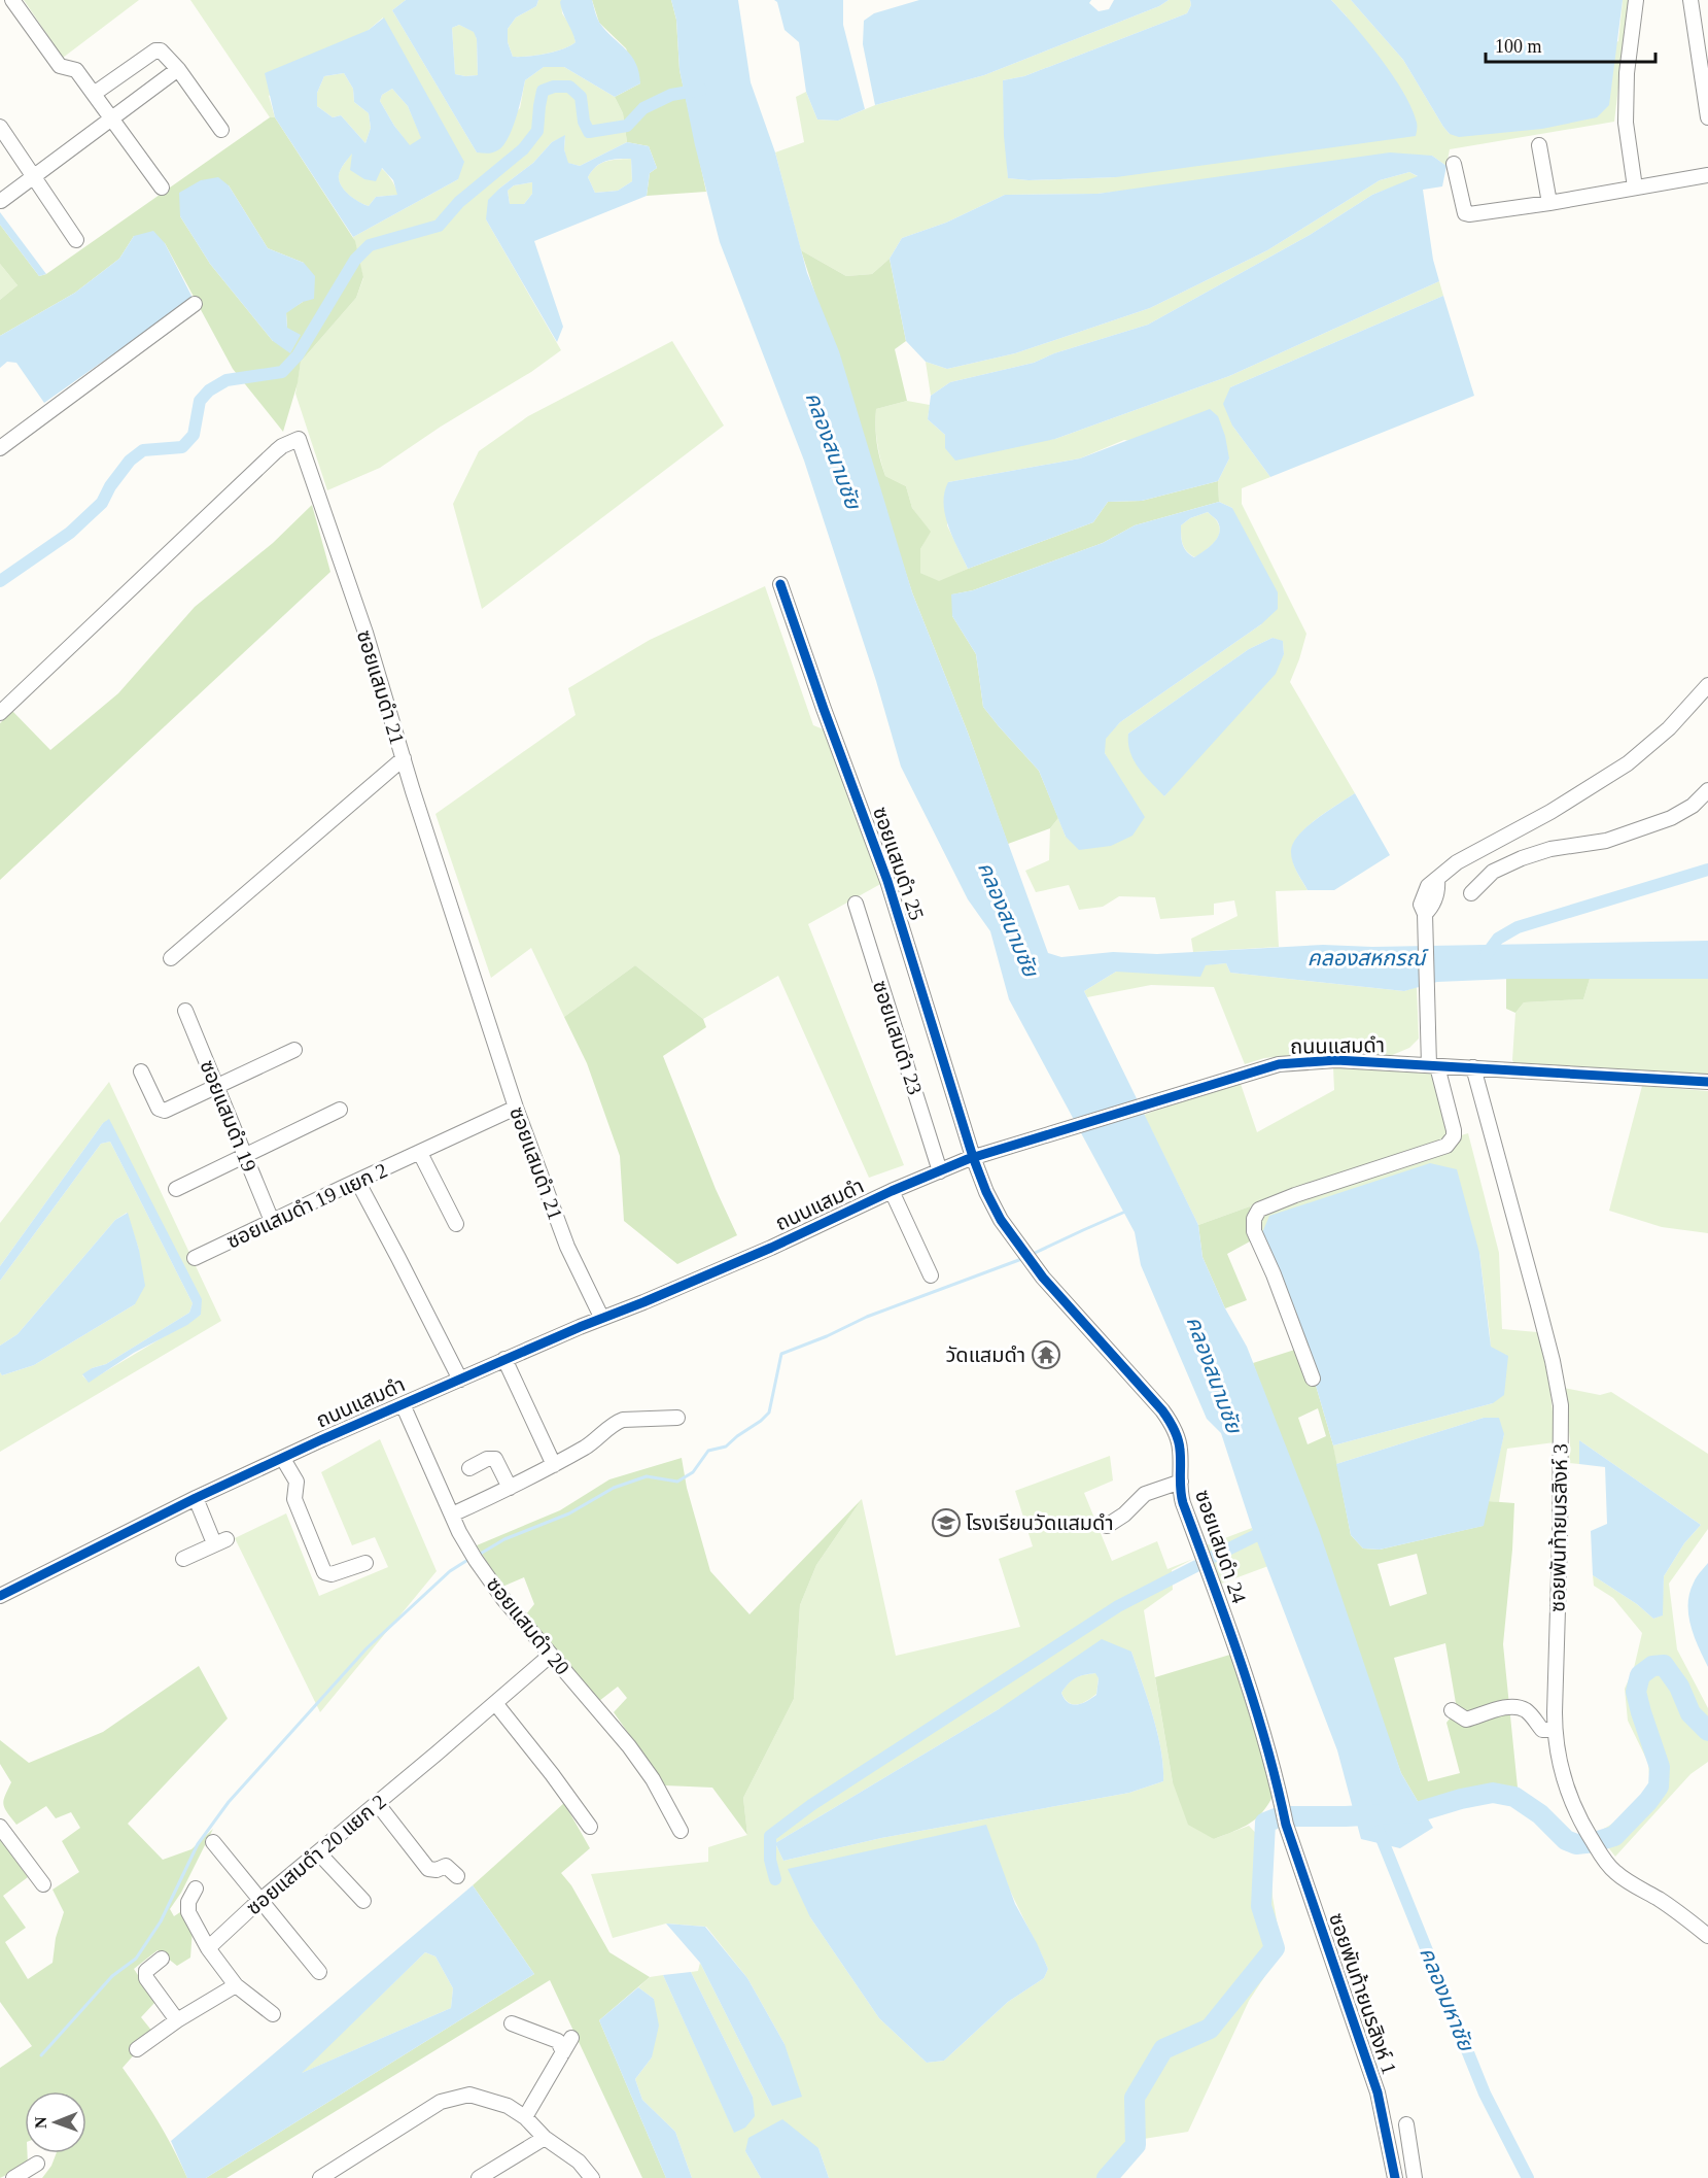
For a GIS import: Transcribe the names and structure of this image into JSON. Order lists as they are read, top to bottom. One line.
{"streets":{"street":["ซอยแสมดำ 21","ซอยแสมดำ 25","ซอยแสมดำ 23","ถนนแสมดำ","ซอยแสมดำ 19","ซอยแสมดำ 19 แยก 2","ซอยพันท้ายนรสิงห์ 3","ซอยแสมดำ 24","ซอยแสมดำ 20","ซอยแสมดำ 20 แยก 2","ซอยพันท้ายนรสิงห์ 1"]},"crossings":[["ซอยแสมดำ 21","ถนนแสมดำ"],["ซอยแสมดำ 21","ซอยแสมดำ 19 แยก 2"],["ซอยแสมดำ 25","ถนนแสมดำ"],["ซอยแสมดำ 25","ซอยแสมดำ 24"],["ซอยแสมดำ 23","ถนนแสมดำ"],["ถนนแสมดำ","ซอยพันท้ายนรสิงห์ 3"],["ถนนแสมดำ","ซอยแสมดำ 24"],["ถนนแสมดำ","ซอยแสมดำ 20"],["ซอยแสมดำ 19","ซอยแสมดำ 19 แยก 2"],["ซอยแสมดำ 24","ซอยพันท้ายนรสิงห์ 1"],["ซอยแสมดำ 20","ซอยแสมดำ 20 แยก 2"]],"water":["คลองสนามชัย","คลองสหกรณ์","คลองมหาชัย"],"places":{"temple":["วัดแสมดำ"],"school or university":["โรงเรียนวัดแสมดำ"]},"scale_bar":"100 m","north":"left"}
